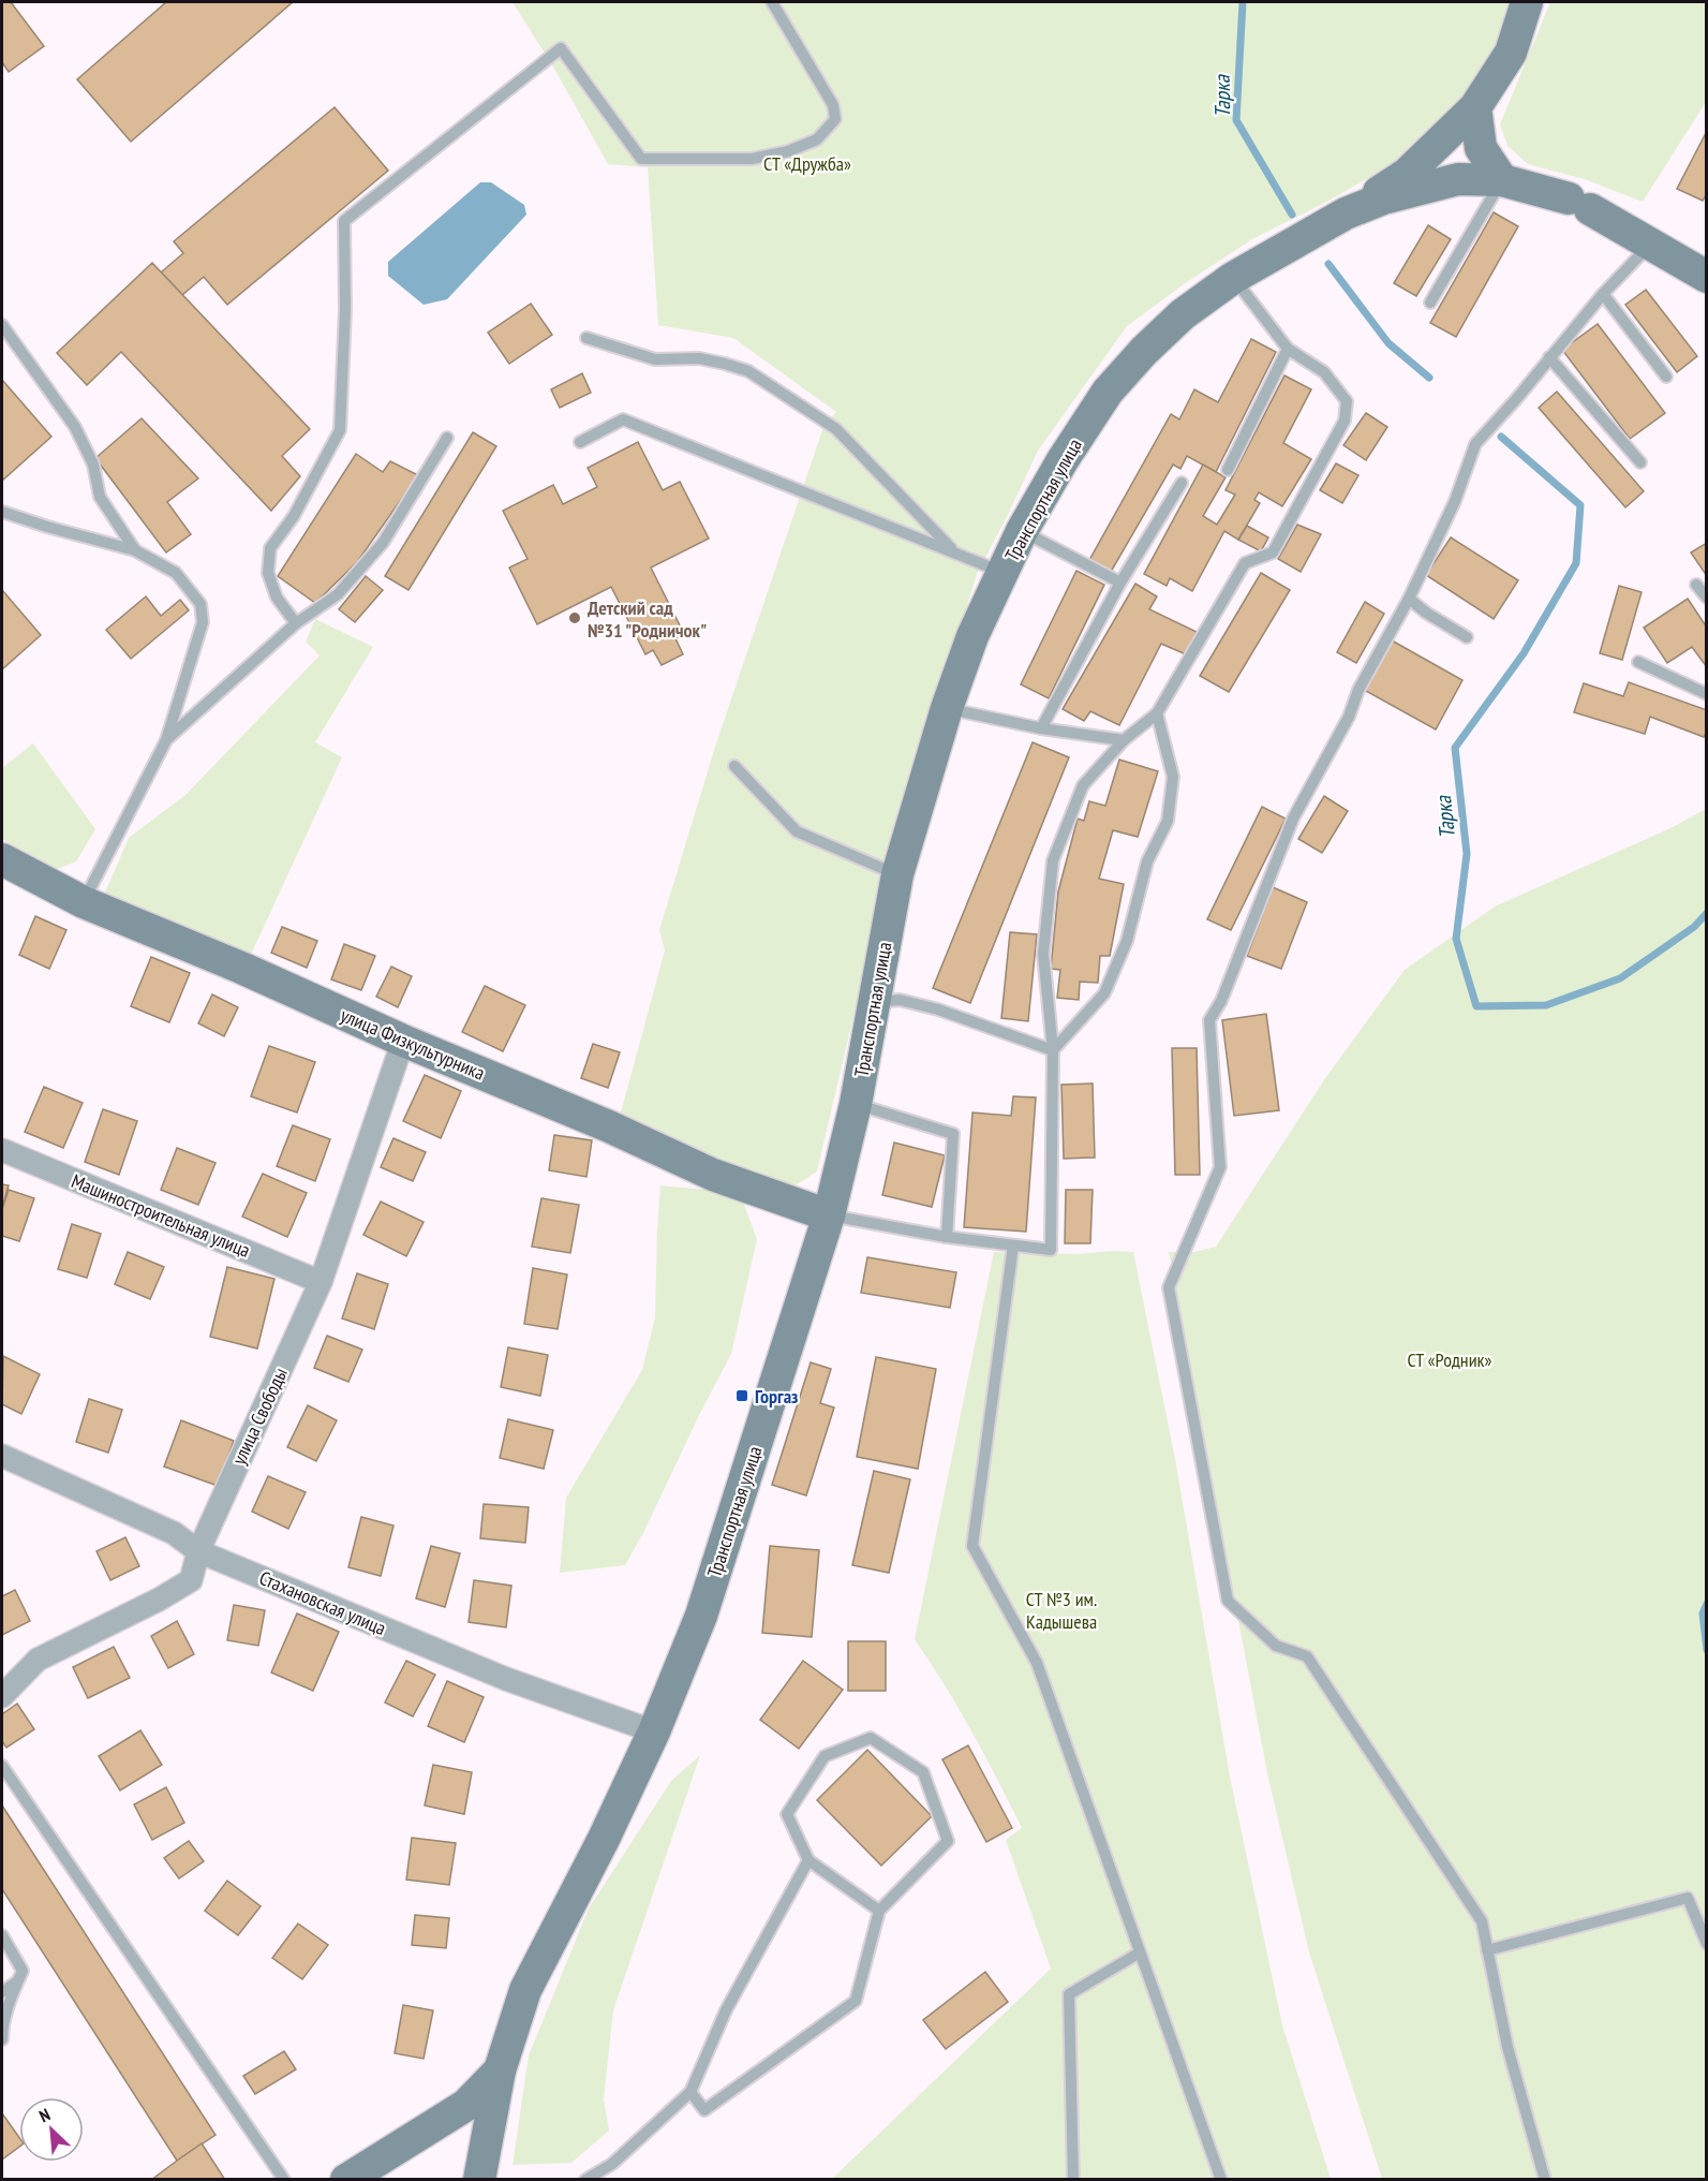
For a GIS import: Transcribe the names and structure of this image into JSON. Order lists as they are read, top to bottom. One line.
{"streets":{"street":["Транспортная улица","улица Физкультурника","Машиностроительная улица","улица Свободы","Стахановская улица"]},"crossings":[["Транспортная улица","улица Физкультурника"],["Транспортная улица","Стахановская улица"],["улица Физкультурника","улица Свободы"],["Машиностроительная улица","улица Свободы"],["улица Свободы","Стахановская улица"]],"water":["Тарка"],"parks":["СТ «Дружба»","СТ «Родник»","СТ №3 им. Кадышева"],"places":{"other":["Детский сад №31 \"Родничок\""],"transit":["Горгаз"]},"north":"top left"}
